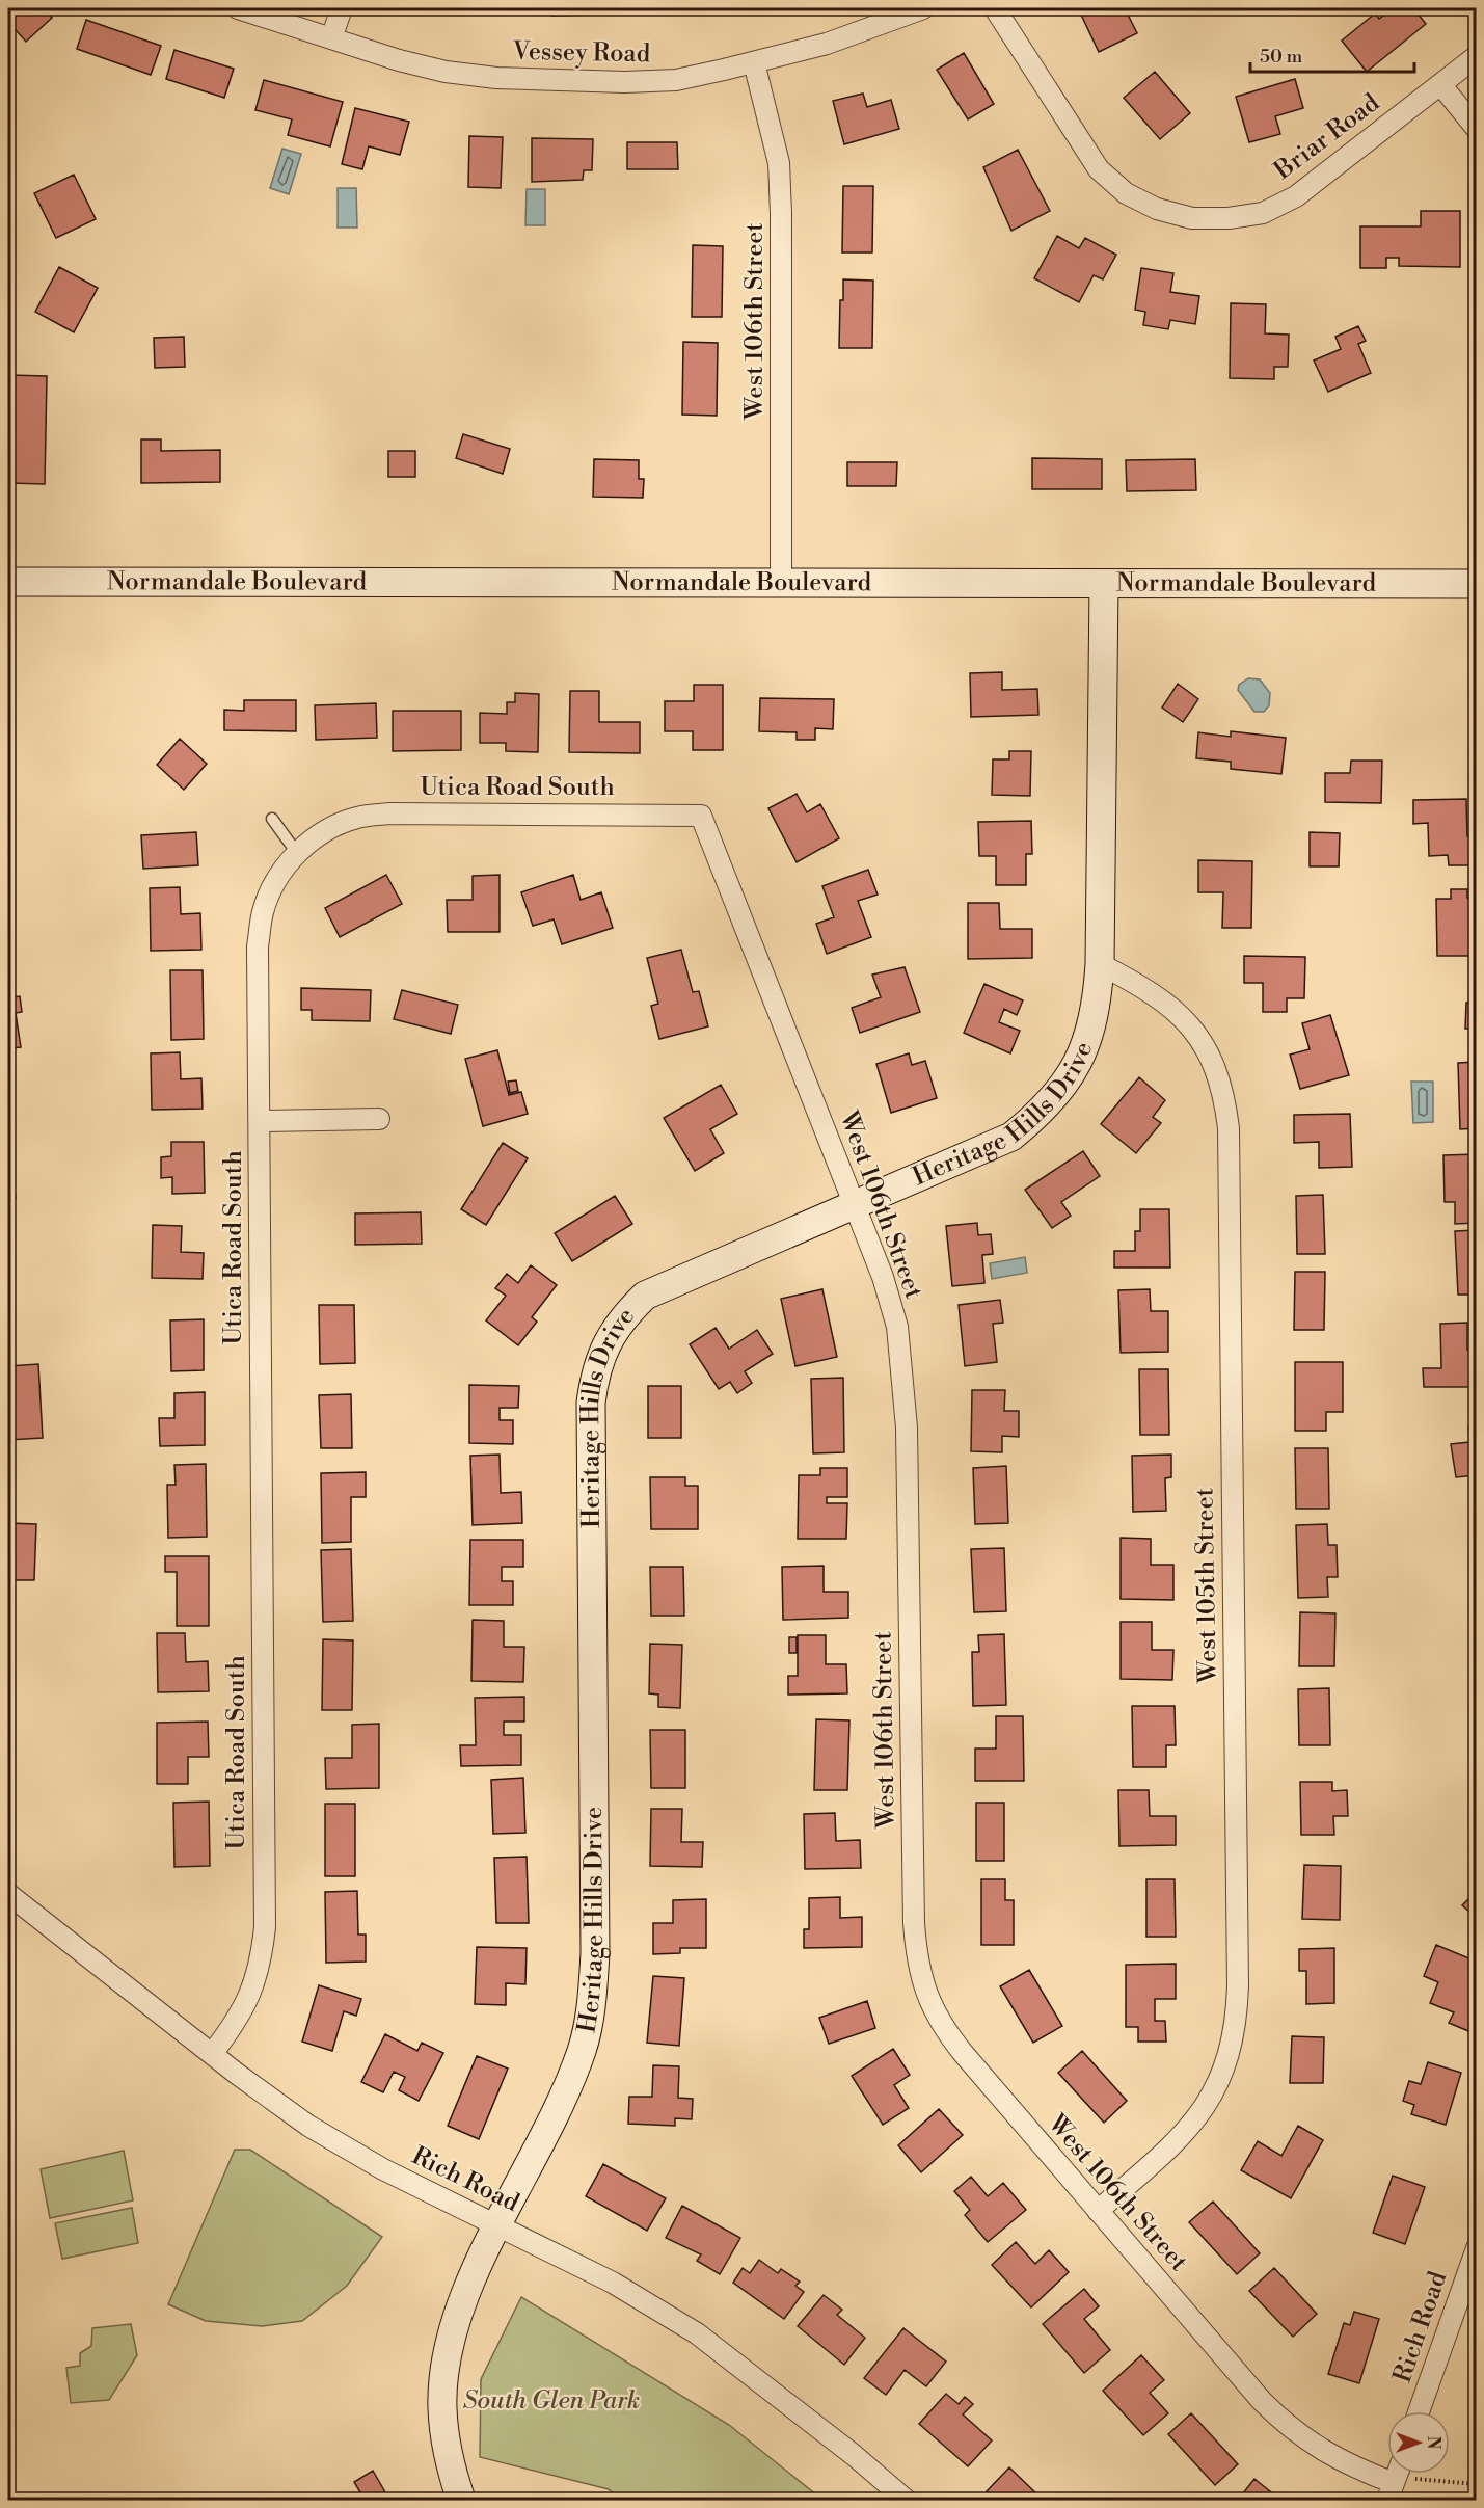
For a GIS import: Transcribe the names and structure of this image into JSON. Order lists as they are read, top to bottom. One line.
{"streets":{"street":["Vessey Road","Briar Road","West 106th Street","Normandale Boulevard","Utica Road South","Heritage Hills Drive","West 105th Street","Rich Road"]},"crossings":[["Vessey Road","West 106th Street"],["West 106th Street","Normandale Boulevard"],["West 106th Street","Utica Road South"],["West 106th Street","Heritage Hills Drive"],["West 106th Street","West 105th Street"],["Normandale Boulevard","Heritage Hills Drive"],["Utica Road South","Rich Road"],["Heritage Hills Drive","West 105th Street"],["Heritage Hills Drive","Rich Road"]],"parks":["South Glen Park"],"scale_bar":"50 m","north":"right"}
